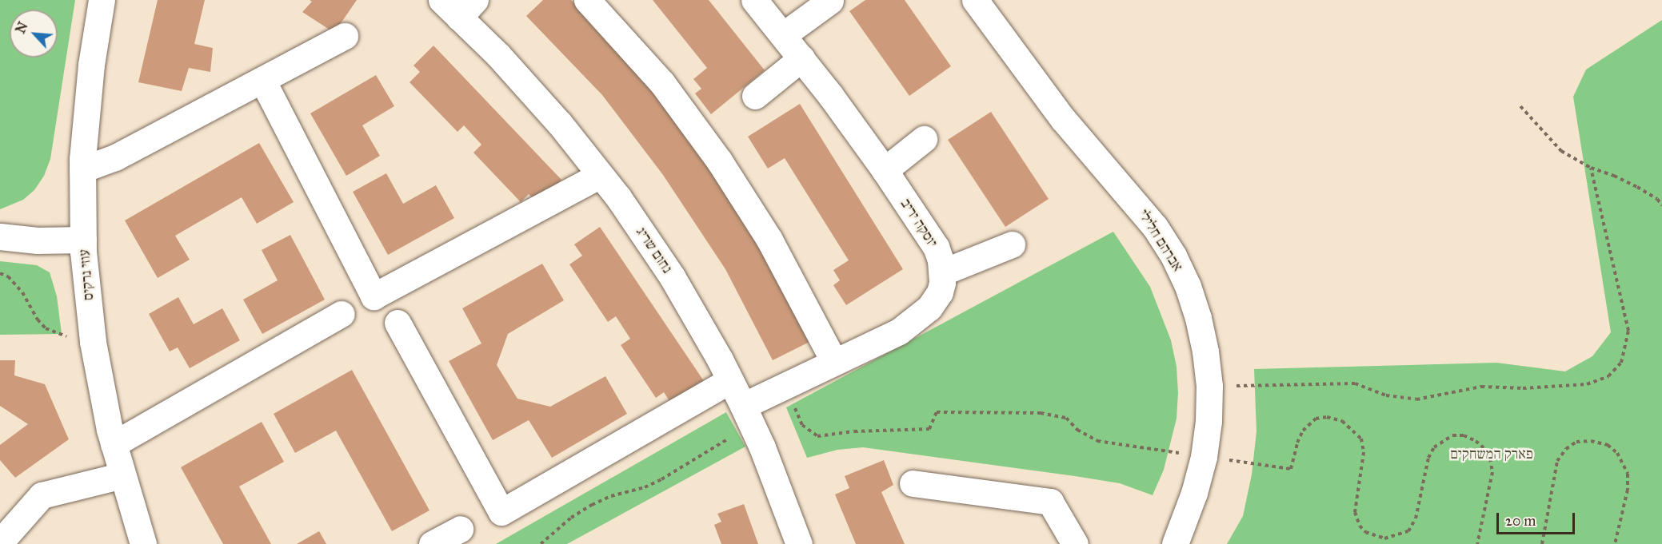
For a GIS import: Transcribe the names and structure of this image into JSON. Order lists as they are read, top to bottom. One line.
{"streets":{"street":["יוסקה יריב","אברהם חלילי","נחום שריג","עוזי נרקיס"]},"crossings":[["יוסקה יריב","נחום שריג"]],"parks":["פארק המשחקים"],"scale_bar":"20 m","north":"top left"}
